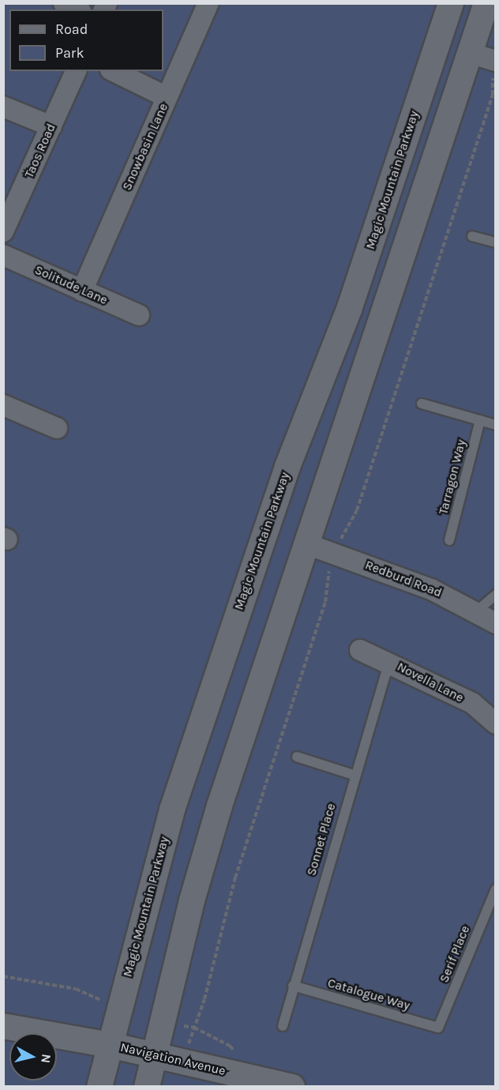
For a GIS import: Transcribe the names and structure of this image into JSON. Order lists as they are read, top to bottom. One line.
{"streets":{"street":["Snowbasin Lane","Taos Road","Magic Mountain Parkway","Solitude Lane","Redburd Road","Novella Lane","Navigation Avenue"],"lane":["Tarragon Way","Sonnet Place","Serif Place","Catalogue Way"]},"crossings":[["Snowbasin Lane","Solitude Lane"],["Magic Mountain Parkway","Navigation Avenue"],["Novella Lane","Sonnet Place"],["Sonnet Place","Catalogue Way"],["Serif Place","Catalogue Way"]],"legend":["Road","Park"],"north":"right"}
